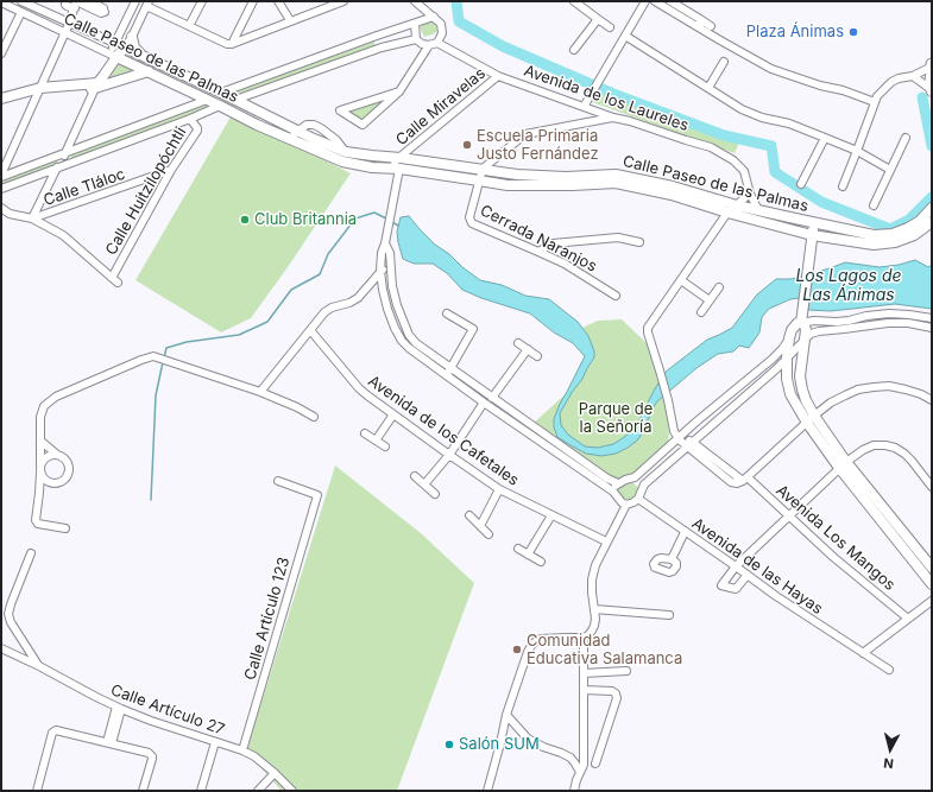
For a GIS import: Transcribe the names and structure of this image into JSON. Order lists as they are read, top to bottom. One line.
{"streets":{"main road":["Calle Paseo de las Palmas"],"street":["Avenida de los Laureles","Calle Miravelas","Calle Tláloc","Calle Huitzilopóchtli","Cerrada Naranjos","Avenida de los Cafetales","Avenida Los Mangos","Avenida de las Hayas","Calle Artículo 123","Calle Artículo 27"]},"crossings":[["Calle Paseo de las Palmas","Avenida de los Laureles"],["Calle Paseo de las Palmas","Calle Miravelas"],["Calle Paseo de las Palmas","Cerrada Naranjos"],["Avenida de los Laureles","Calle Miravelas"],["Calle Tláloc","Calle Huitzilopóchtli"],["Calle Artículo 123","Calle Artículo 27"]],"water":["Los Lagos de Las Ánimas"],"parks":["Parque de la Señoría"],"places":["Plaza Ánimas","Escuela Primaria Justo Fernández","Club Britannia","Comunidad Educativa Salamanca","Salón SUM"],"north":"bottom"}
